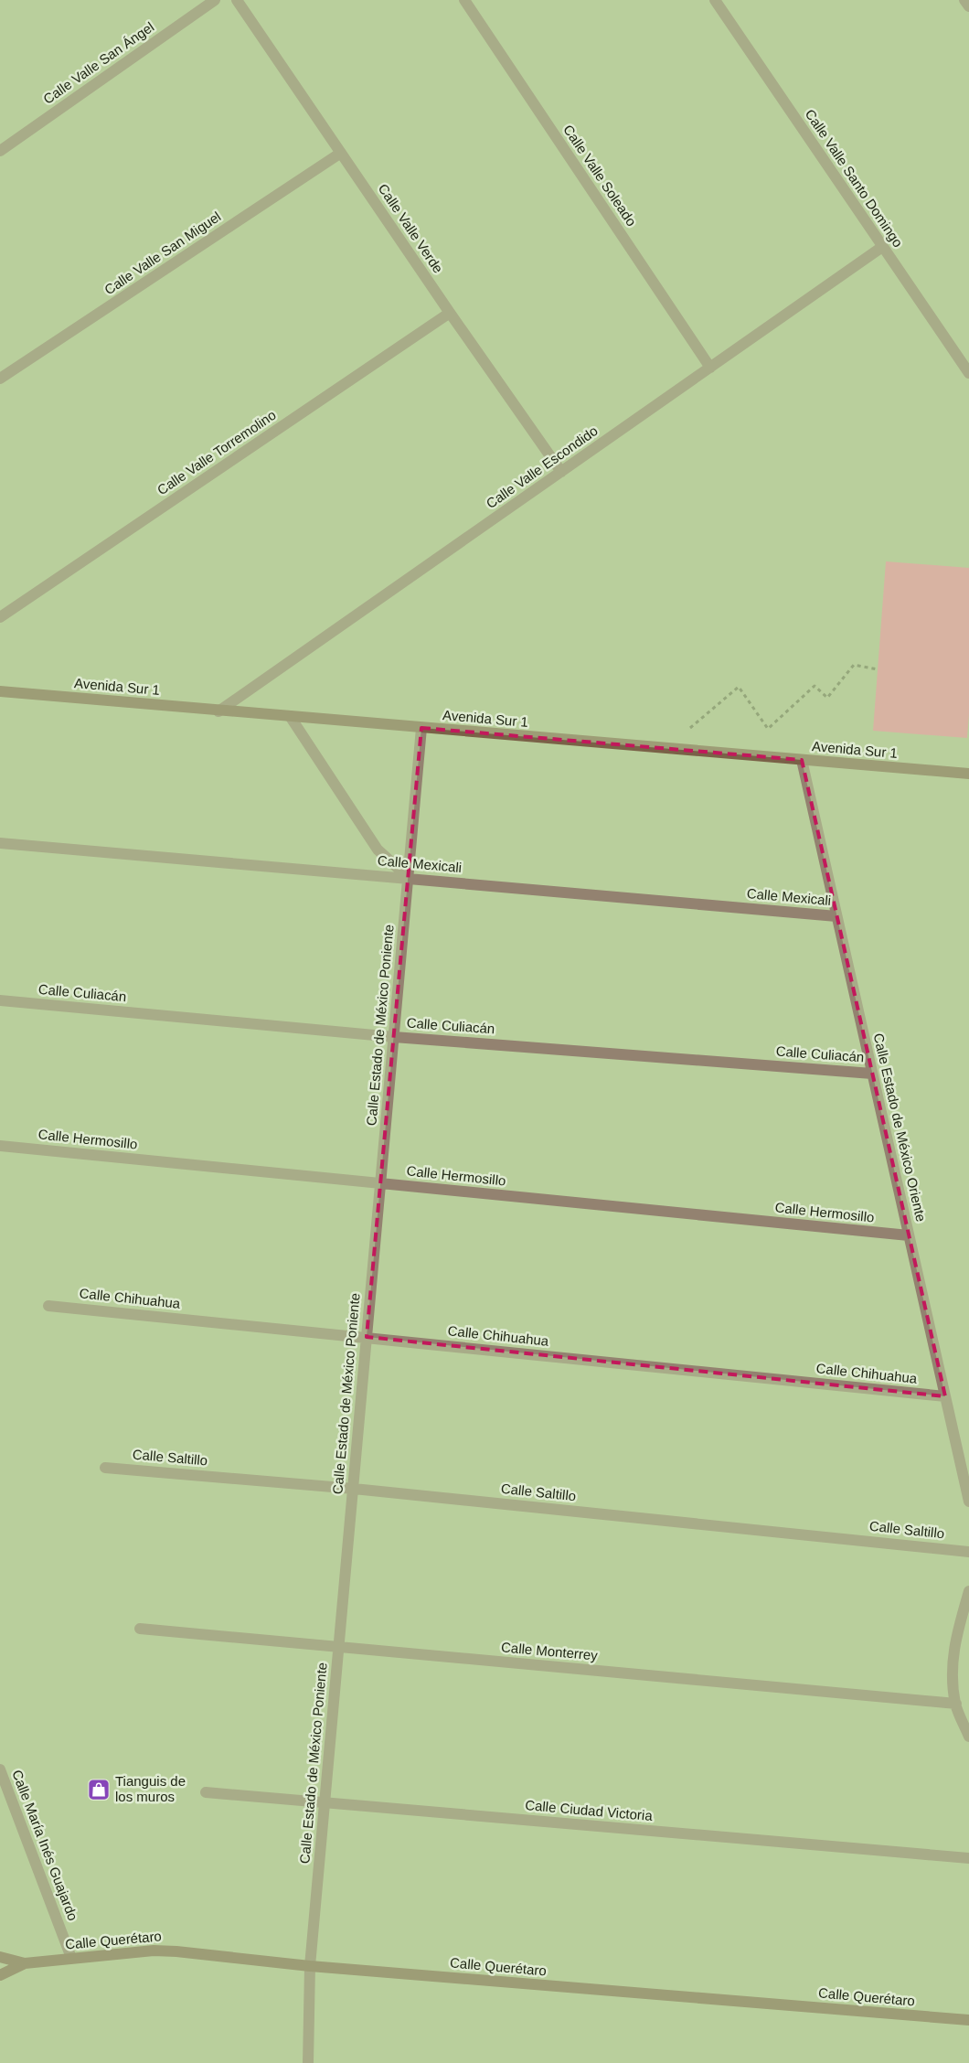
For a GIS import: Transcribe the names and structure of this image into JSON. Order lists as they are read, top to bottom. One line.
{"streets":{"street":["Calle Valle San Ángel","Calle Valle Soleado","Calle Valle Santo Domingo","Calle Valle Verde","Calle Valle San Miguel","Calle Valle Torremolino","Calle Valle Escondido","Avenida Sur 1","Calle Mexicali","Calle Culiacán","Calle Estado de México Poniente","Calle Estado de México Oriente","Calle Hermosillo","Calle Chihuahua","Calle Saltillo","Calle Monterrey","Calle Ciudad Victoria","Calle María Inés Guajardo","Calle Querétaro"]},"crossings":[["Calle Valle Soleado","Calle Valle Escondido"],["Calle Valle Santo Domingo","Calle Valle Escondido"],["Calle Valle Verde","Calle Valle San Miguel"],["Calle Valle Verde","Calle Valle Torremolino"],["Calle Valle Verde","Calle Valle Escondido"],["Calle Valle Escondido","Avenida Sur 1"],["Avenida Sur 1","Calle Estado de México Poniente"],["Avenida Sur 1","Calle Estado de México Oriente"],["Calle Mexicali","Calle Estado de México Poniente"],["Calle Mexicali","Calle Estado de México Oriente"],["Calle Culiacán","Calle Estado de México Poniente"],["Calle Culiacán","Calle Estado de México Oriente"],["Calle Estado de México Poniente","Calle Hermosillo"],["Calle Estado de México Poniente","Calle Chihuahua"],["Calle Estado de México Poniente","Calle Saltillo"],["Calle Estado de México Poniente","Calle Monterrey"],["Calle Estado de México Poniente","Calle Ciudad Victoria"],["Calle Estado de México Poniente","Calle Querétaro"],["Calle Estado de México Oriente","Calle Hermosillo"],["Calle Estado de México Oriente","Calle Chihuahua"],["Calle María Inés Guajardo","Calle Querétaro"]],"places":{"shop":["Tianguis de los muros"]}}
